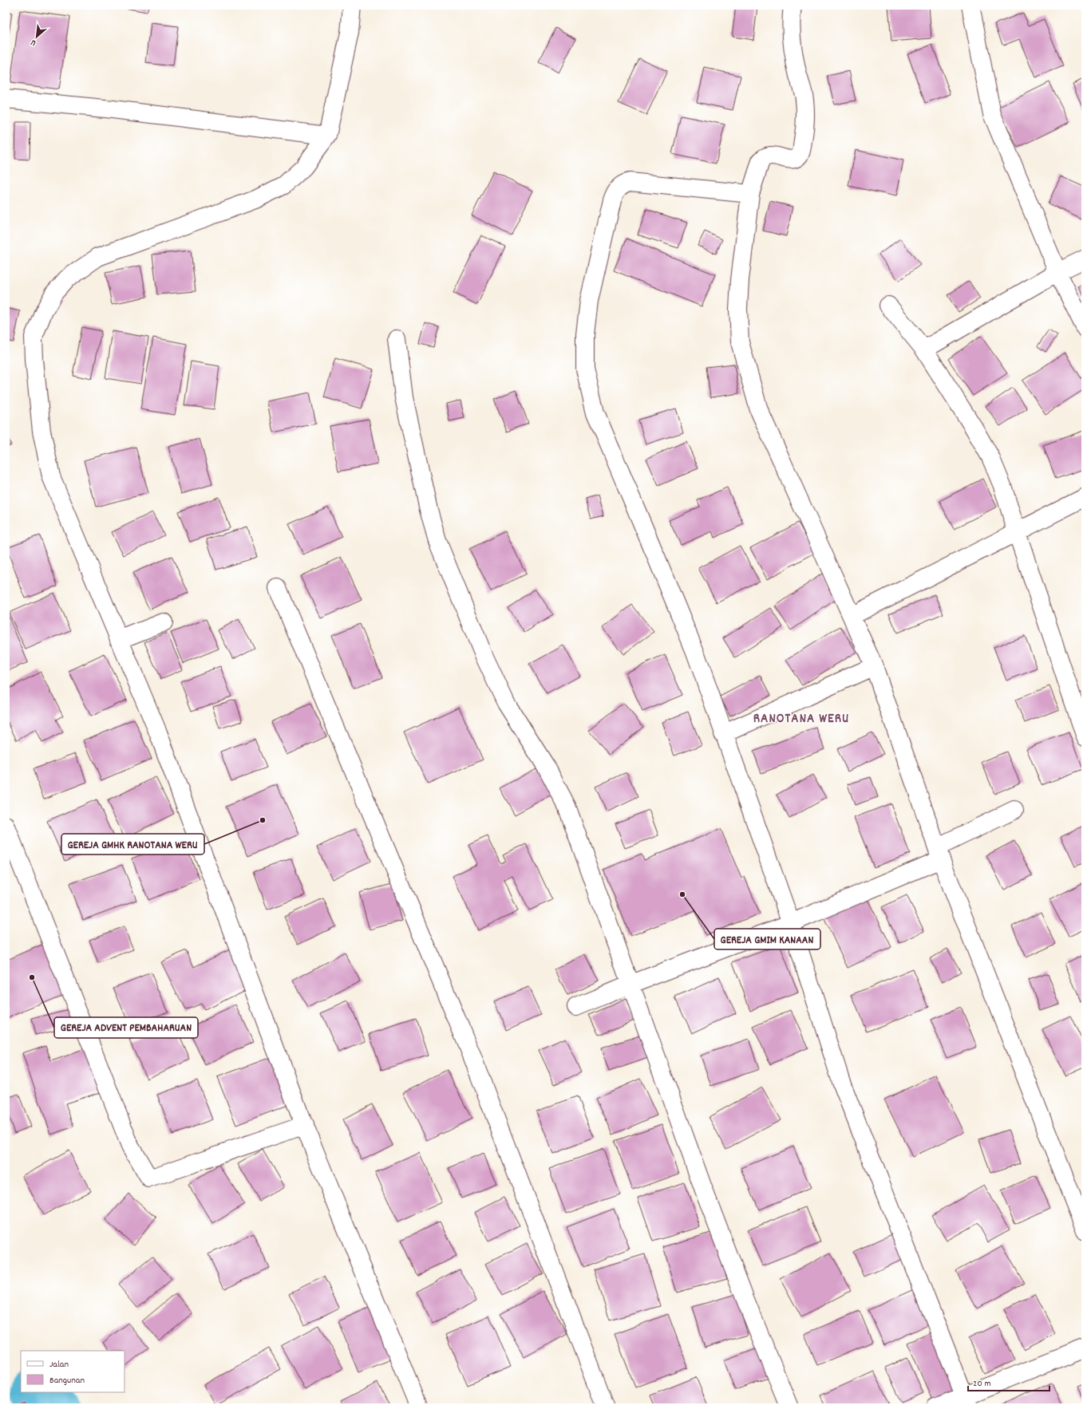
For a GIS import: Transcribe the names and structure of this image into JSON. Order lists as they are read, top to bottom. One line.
{"districts":["RANOTANA WERU"],"places":["GEREJA GMHK RANOTANA WERU","GEREJA GMIM KANAAN","GEREJA ADVENT PEMBAHARUAN"],"legend":["Jalan","Bangunan"],"scale_bar":"20 m","north":"bottom left"}
